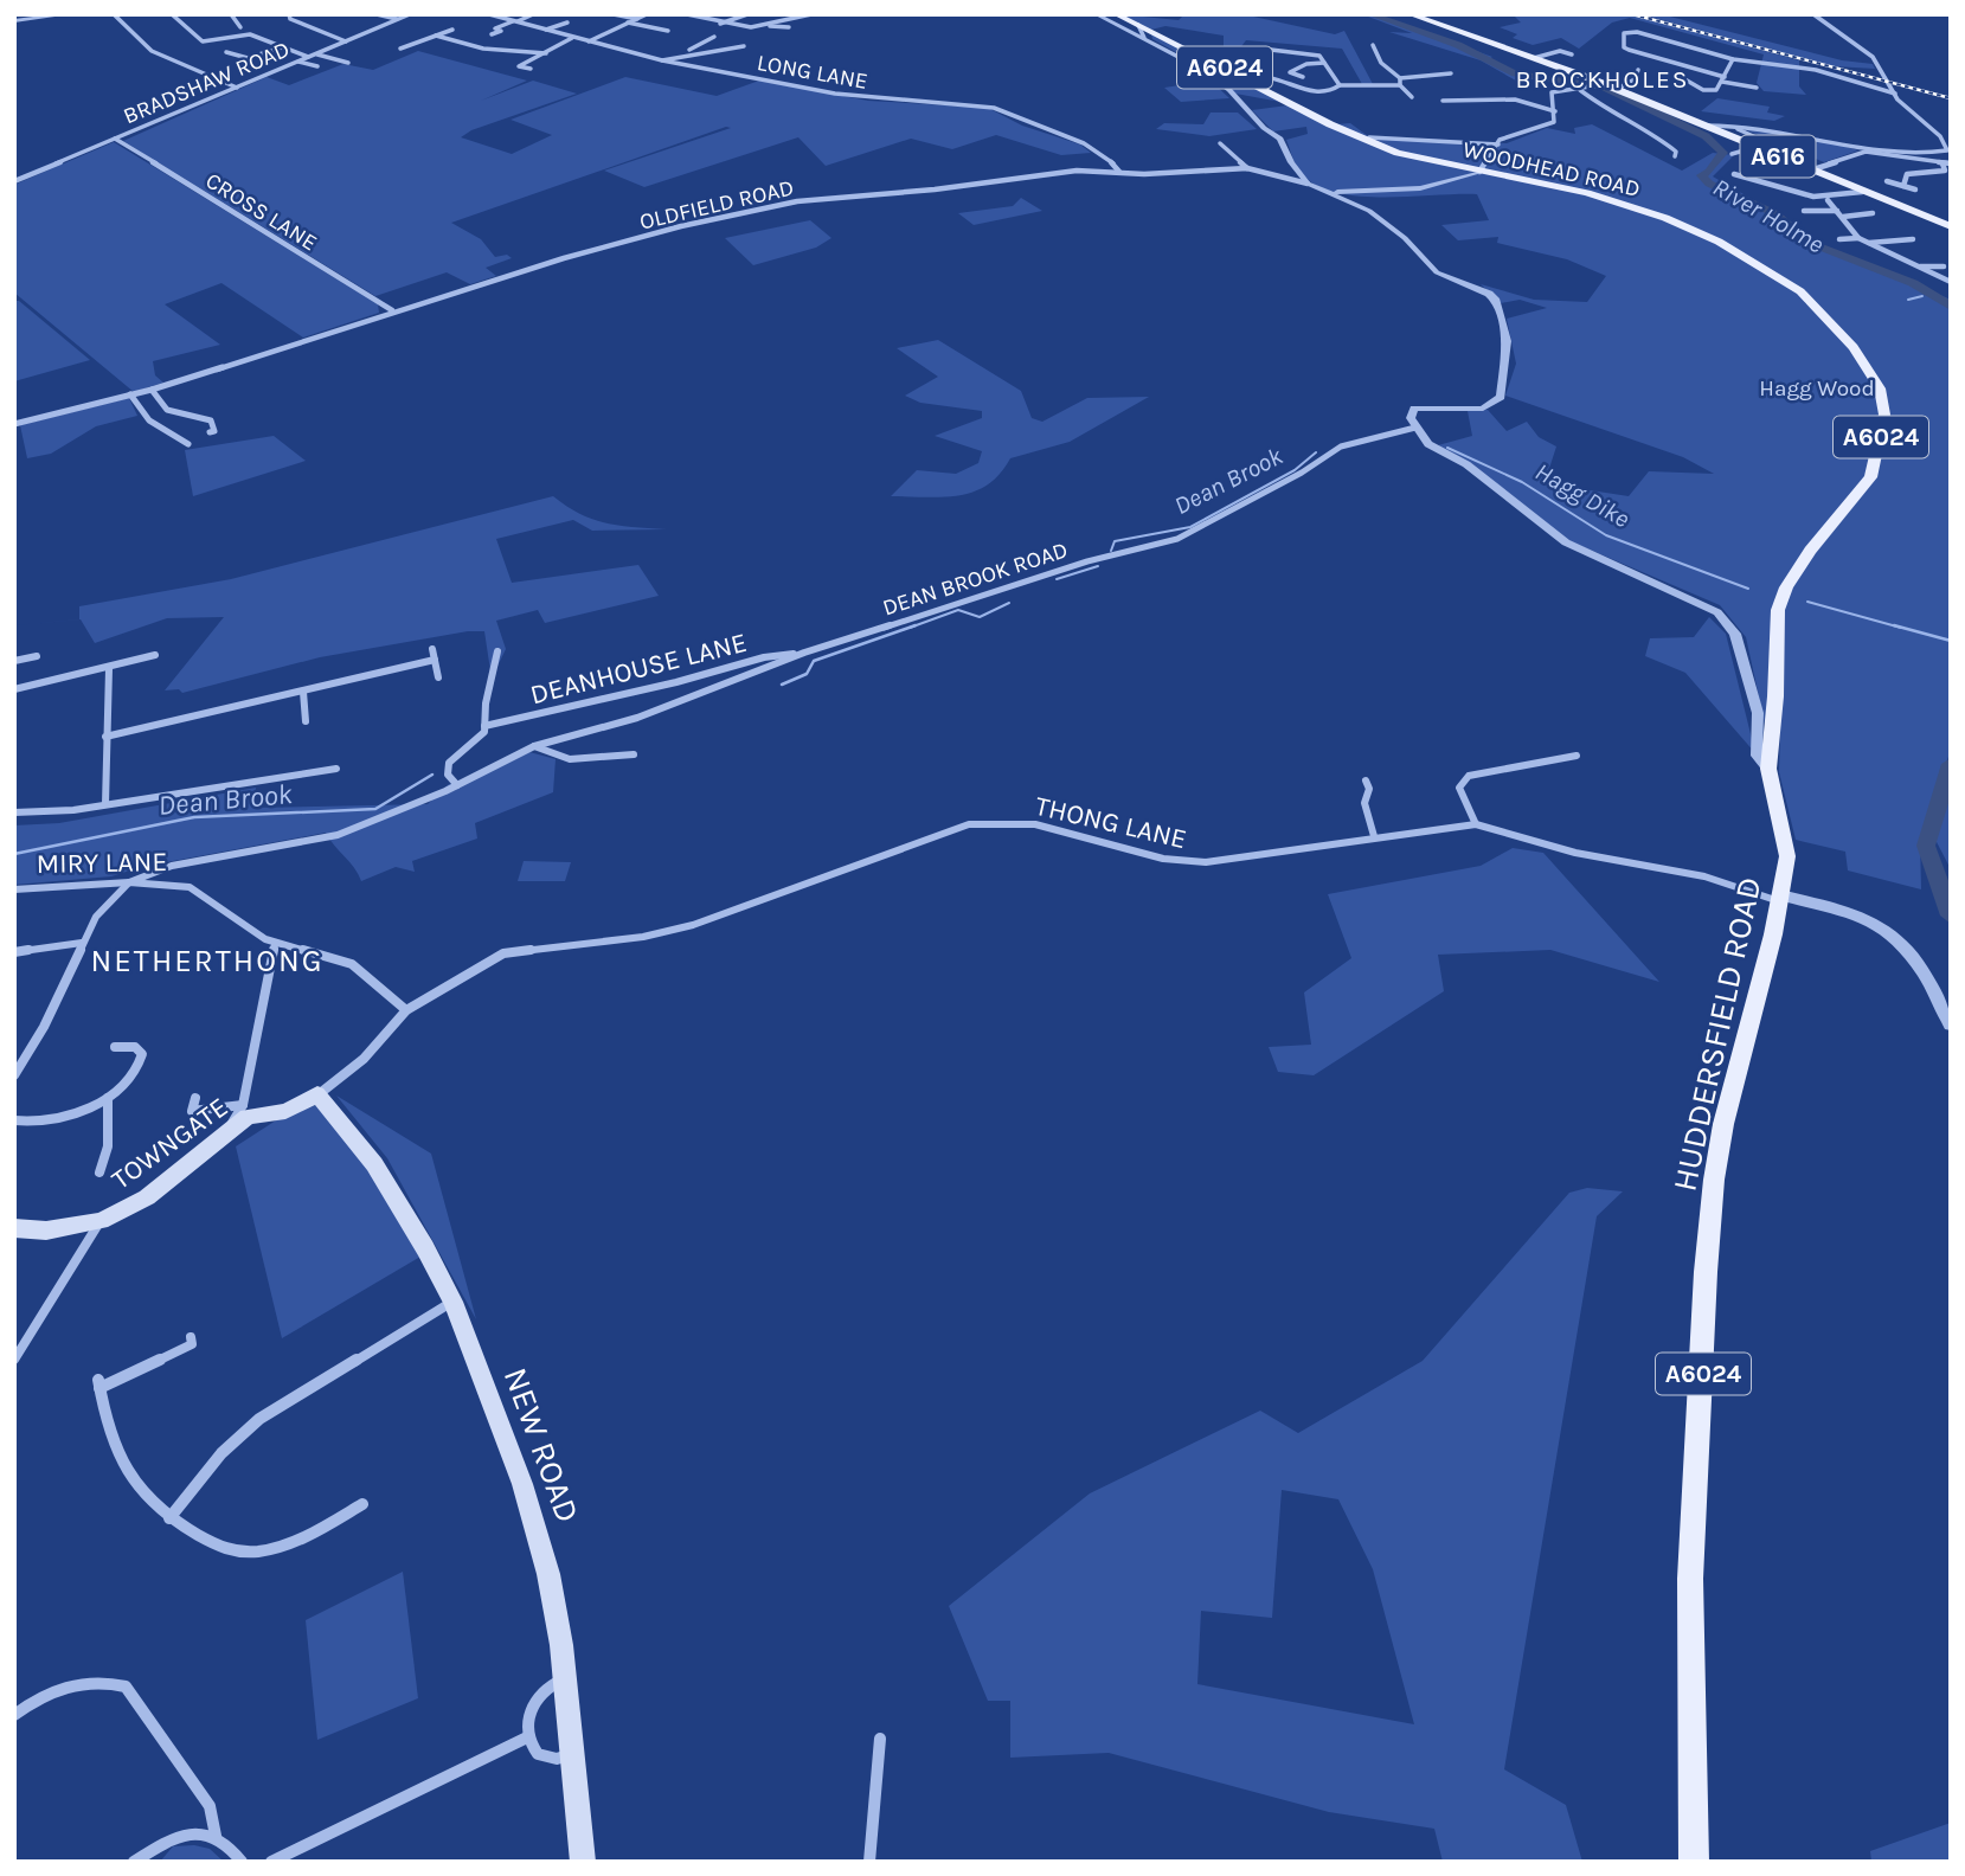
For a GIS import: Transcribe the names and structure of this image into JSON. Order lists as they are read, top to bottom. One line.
{"streets":{"main road":["A6024","A616","WOODHEAD ROAD","HUDDERSFIELD ROAD","TOWNGATE","NEW ROAD"],"street":["LONG LANE","BRADSHAW ROAD","OLDFIELD ROAD","CROSS LANE","DEAN BROOK ROAD","DEANHOUSE LANE","THONG LANE","MIRY LANE"]},"crossings":[["LONG LANE","OLDFIELD ROAD"],["BRADSHAW ROAD","CROSS LANE"],["WOODHEAD ROAD","HUDDERSFIELD ROAD"],["OLDFIELD ROAD","CROSS LANE"],["DEAN BROOK ROAD","DEANHOUSE LANE"],["DEAN BROOK ROAD","MIRY LANE"],["THONG LANE","HUDDERSFIELD ROAD"],["THONG LANE","TOWNGATE"],["THONG LANE","NEW ROAD"],["TOWNGATE","NEW ROAD"]],"districts":["BROCKHOLES","NETHERTHONG"],"water":["River Holme","Dean Brook","Hagg Dike"],"parks":["Hagg Wood"]}
